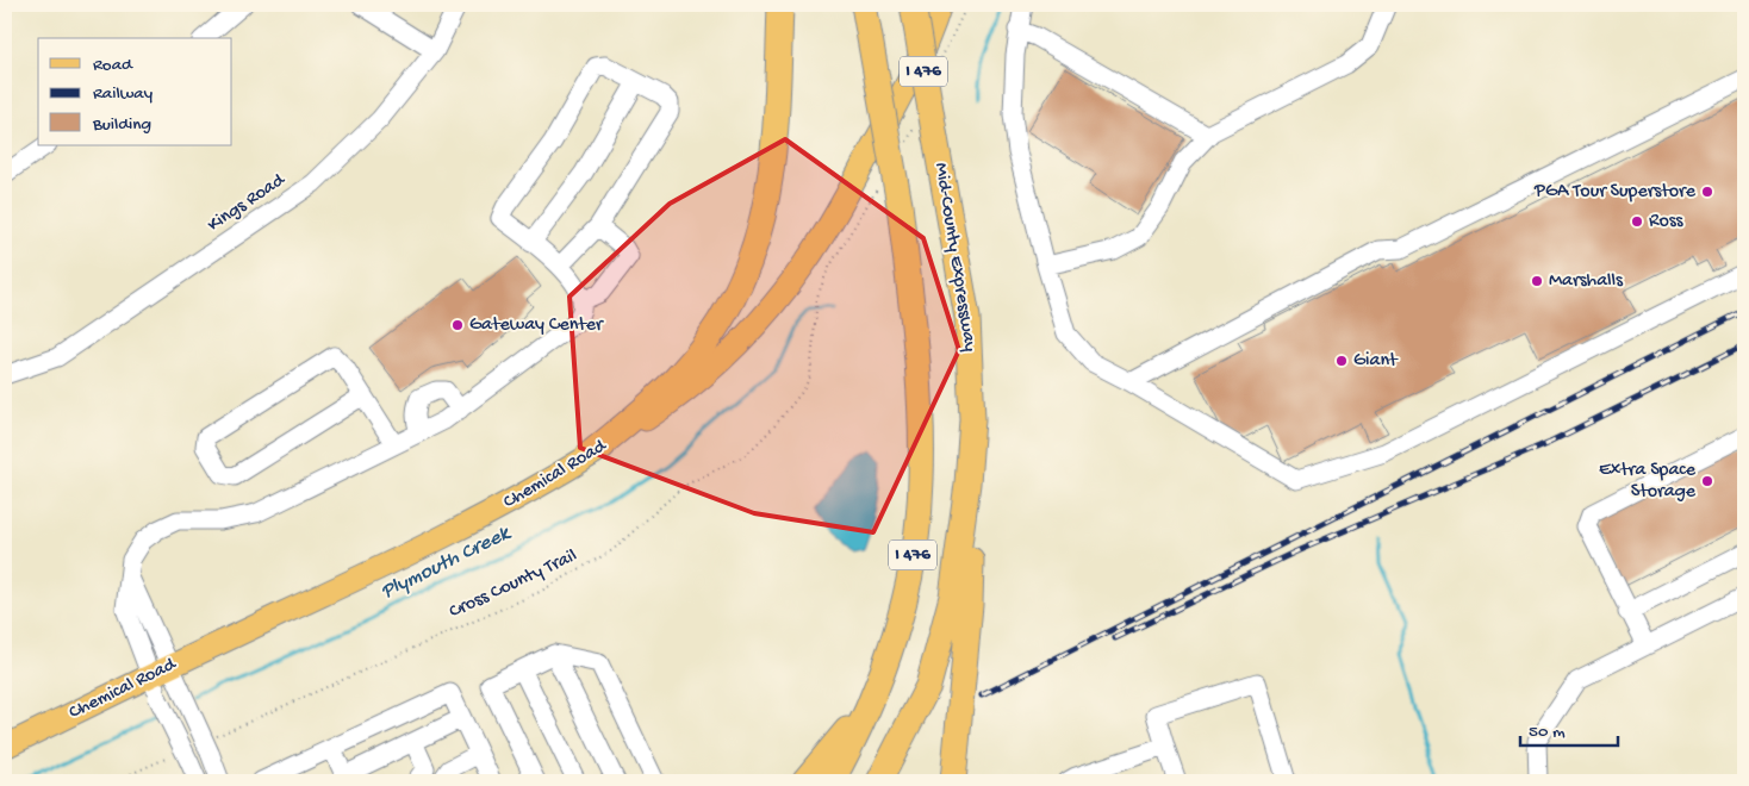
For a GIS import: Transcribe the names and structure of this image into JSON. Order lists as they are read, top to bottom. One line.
{"streets":{"highway":["I 476","Mid-County Expressway"],"main road":["Chemical Road"],"street":["Kings Road"],"path":["Cross County Trail"]},"water":["Plymouth Creek"],"places":["PGA Tour Superstore","Ross","Marshalls","Gateway Center","Giant","Extra Space Storage"],"legend":["Road","Railway","Building"],"scale_bar":"50 m"}
